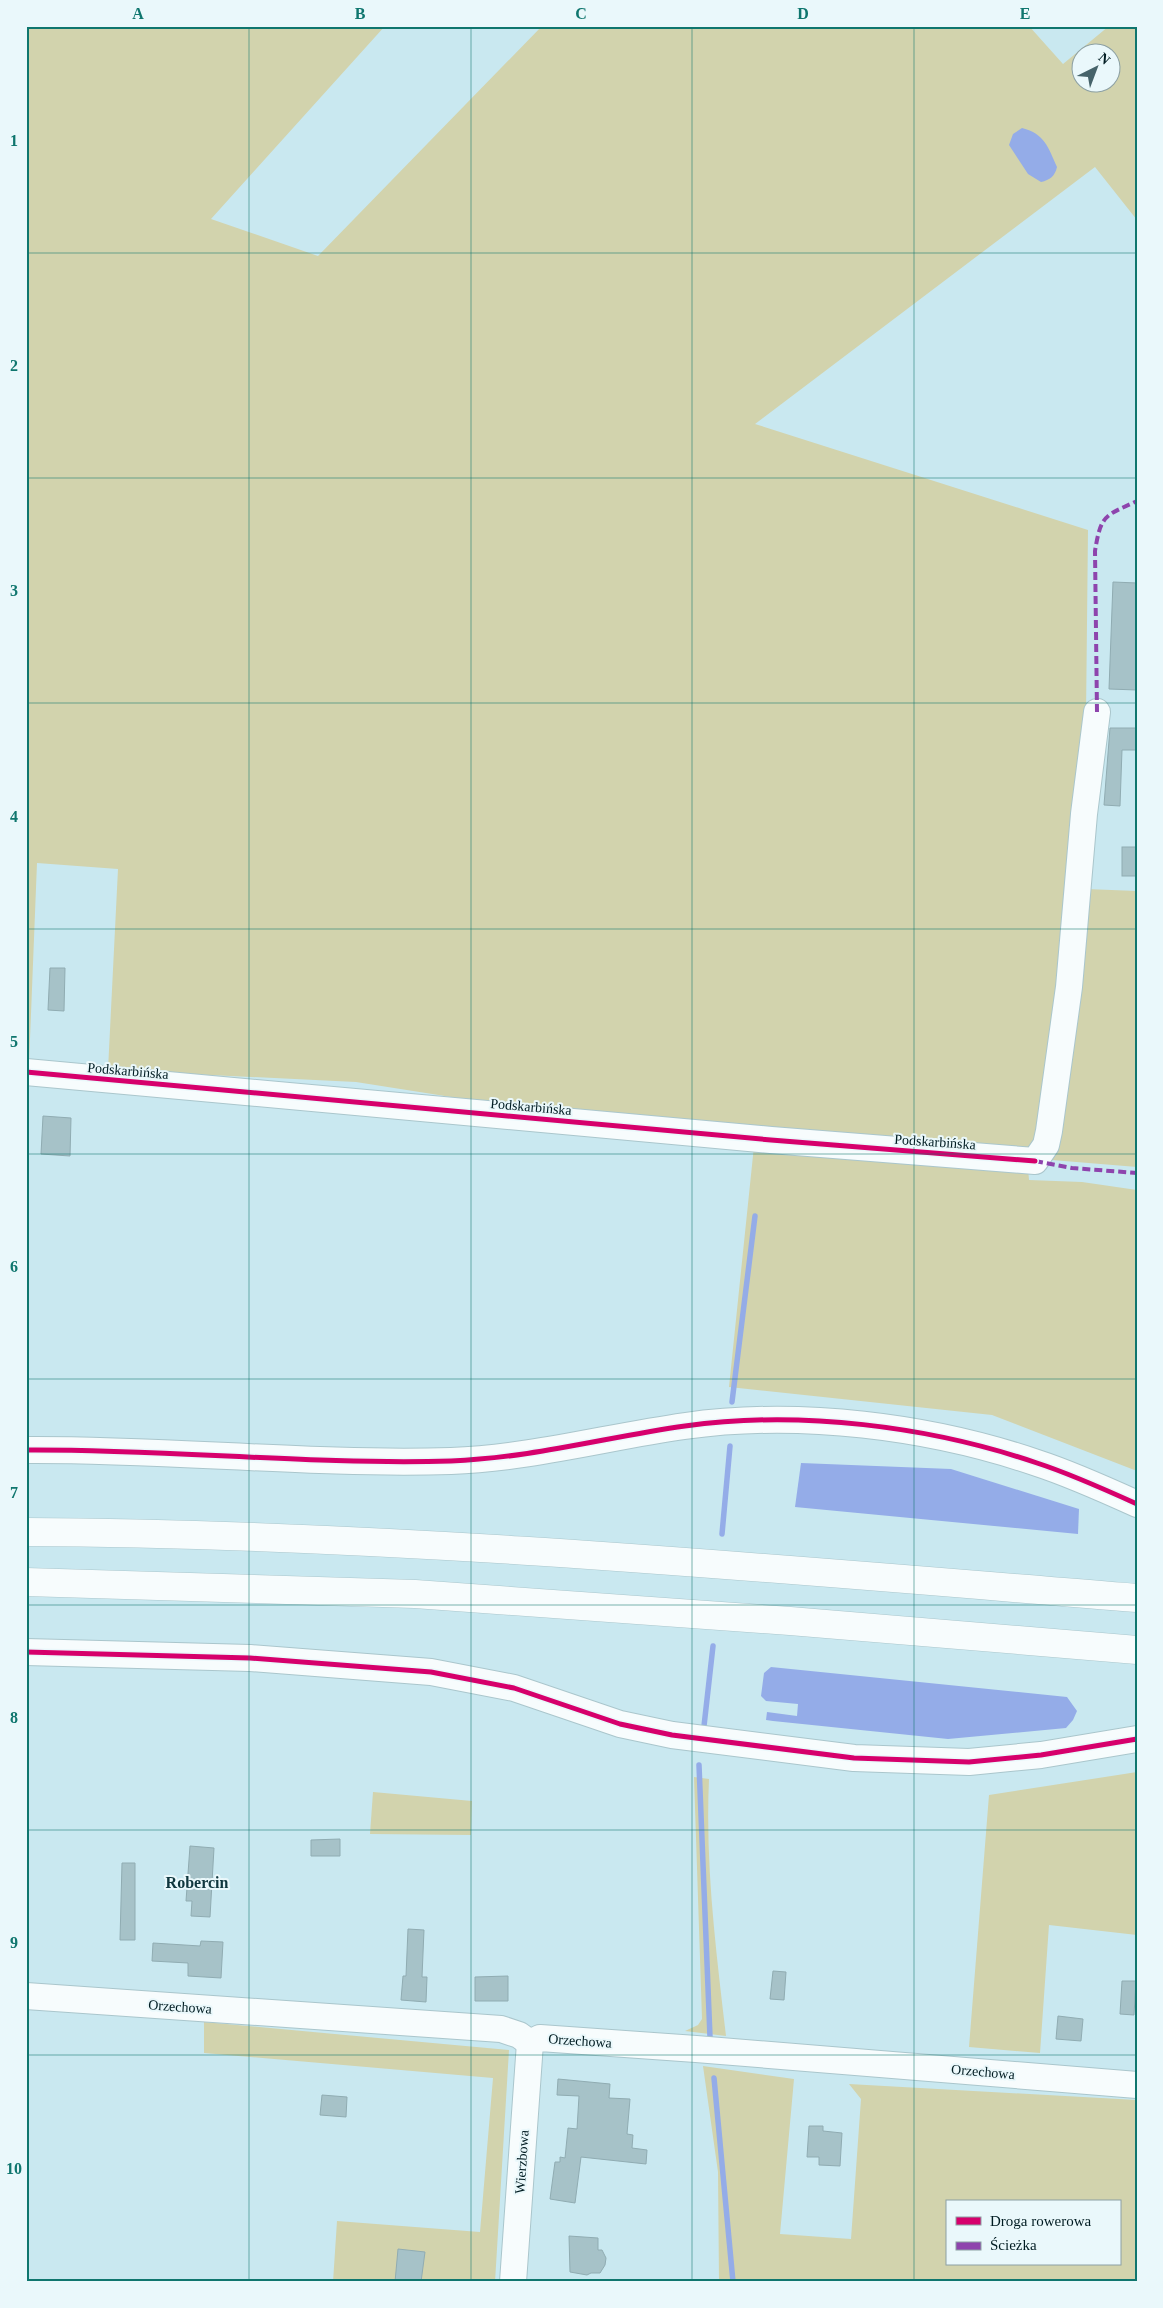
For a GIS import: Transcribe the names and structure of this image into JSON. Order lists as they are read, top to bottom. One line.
{"streets":{"street":["Podskarbińska","Orzechowa","Wierzbowa"]},"crossings":[["Orzechowa","Wierzbowa"]],"districts":["Robercin"],"legend":["Droga rowerowa","Ścieżka"],"north":"top right","grid":{"columns":["A","B","C","D","E"],"rows":["1","2","3","4","5","6","7","8","9","10"]}}
